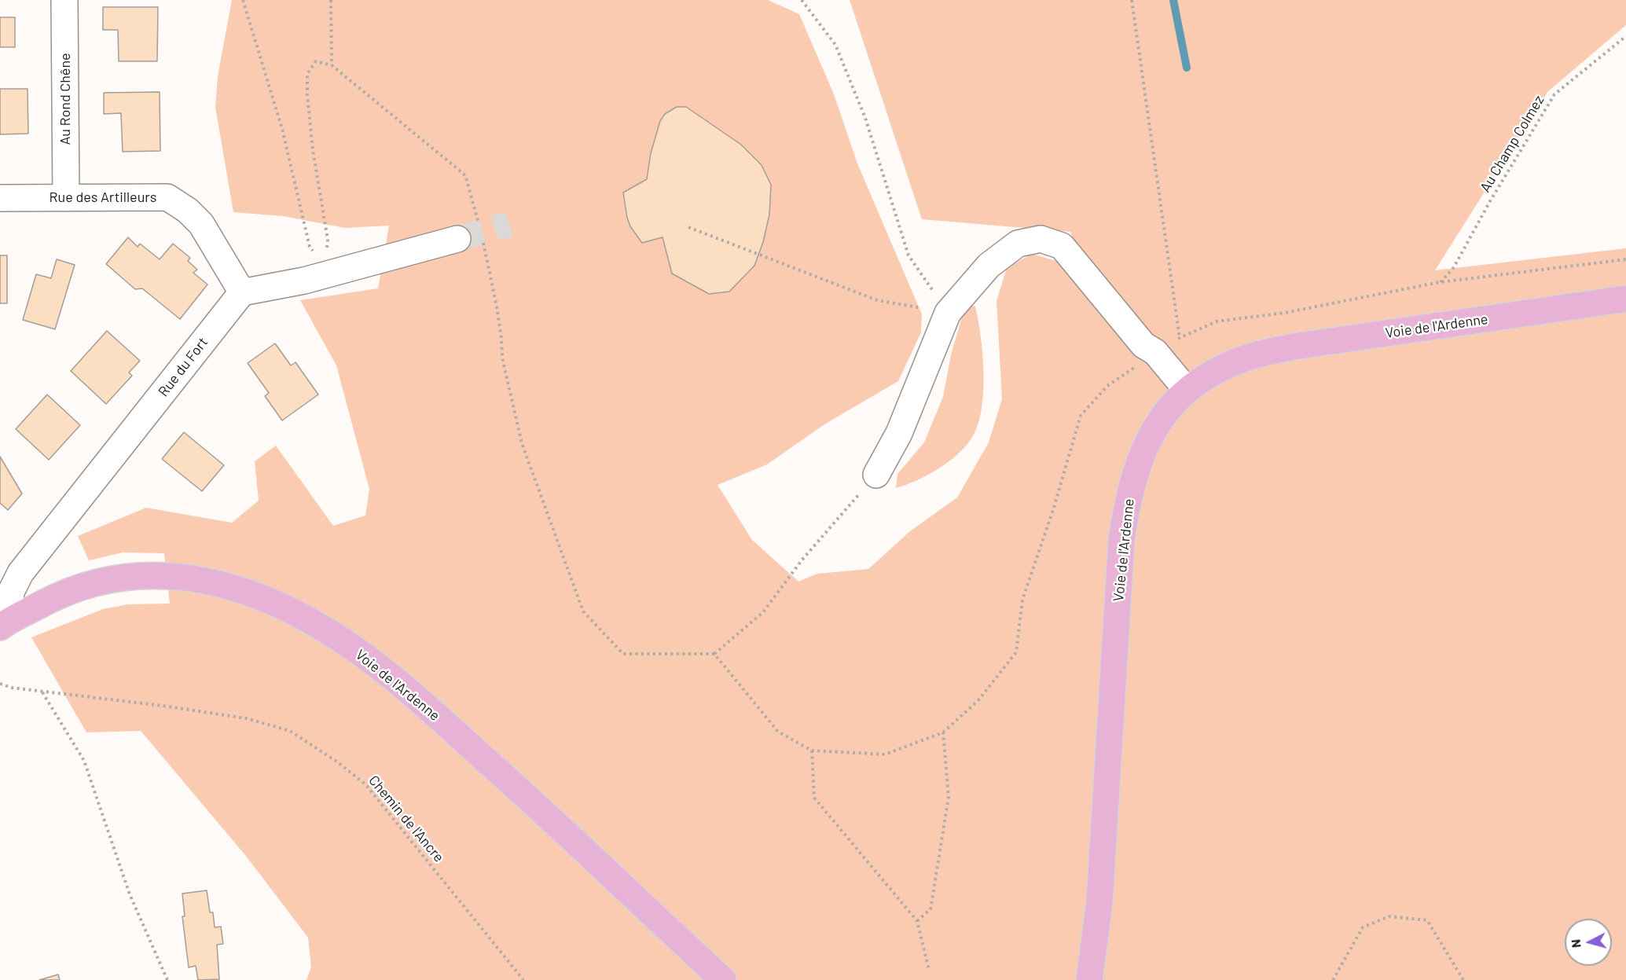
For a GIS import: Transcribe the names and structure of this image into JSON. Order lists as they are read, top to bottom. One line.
{"streets":{"main road":["Voie de l'Ardenne"],"street":["Au Rond Chêne","Rue des Artilleurs","Rue du Fort"],"path":["Au Champ Colmez","Chemin de l'Ancre"]},"crossings":[["Au Rond Chêne","Rue des Artilleurs"],["Rue des Artilleurs","Rue du Fort"],["Voie de l'Ardenne","Rue du Fort"]],"north":"left"}
